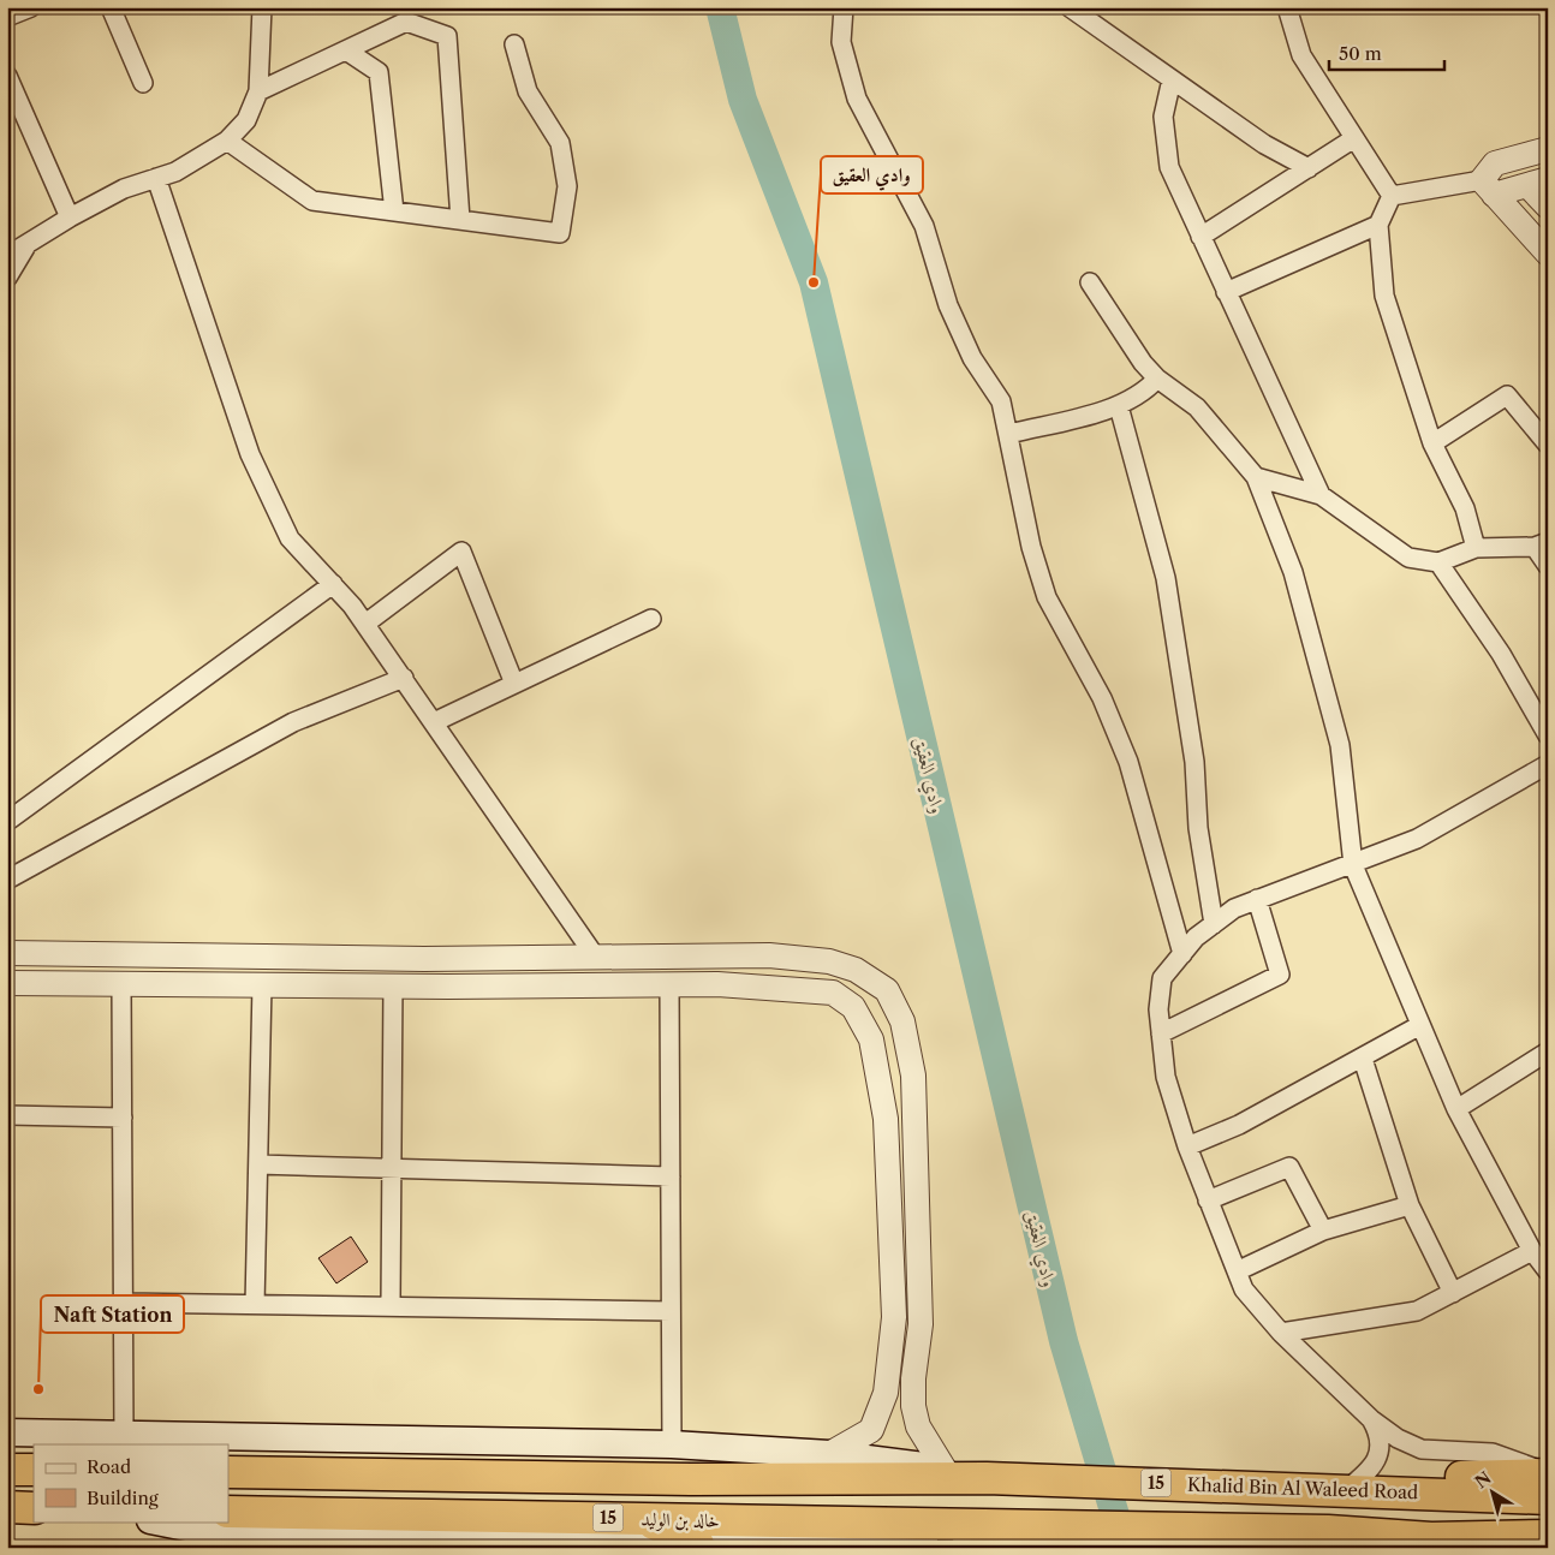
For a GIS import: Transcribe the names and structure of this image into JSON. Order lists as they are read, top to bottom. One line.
{"streets":{"highway":["15","Khalid Bin Al Waleed Road","خالد بن الوليد"]},"crossings":[["15","Khalid Bin Al Waleed Road"],["15","خالد بن الوليد"]],"water":["وادي العقيق"],"places":["وادي العقيق","Naft Station"],"legend":["Road","Building"],"scale_bar":"50 m","north":"top left"}
